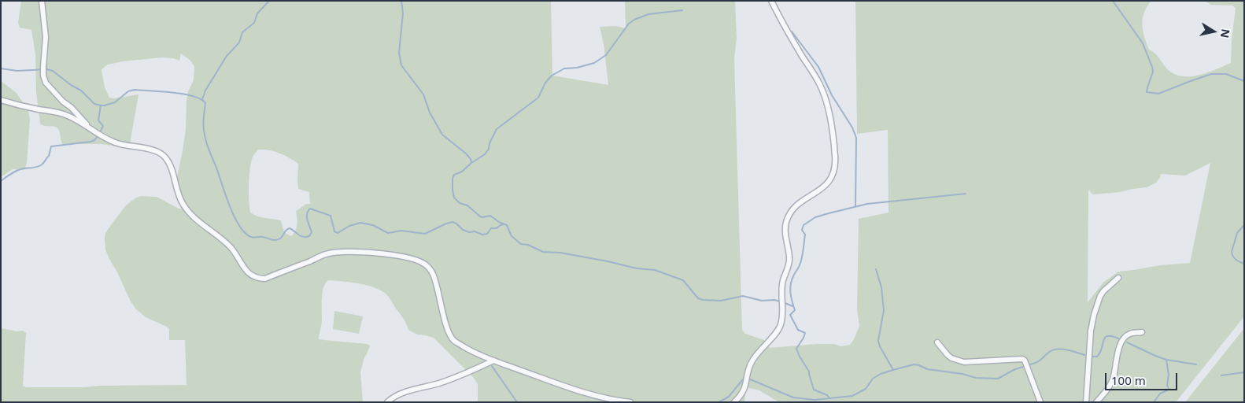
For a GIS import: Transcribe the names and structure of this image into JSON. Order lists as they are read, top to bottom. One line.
{"scale_bar":"100 m","north":"right"}
